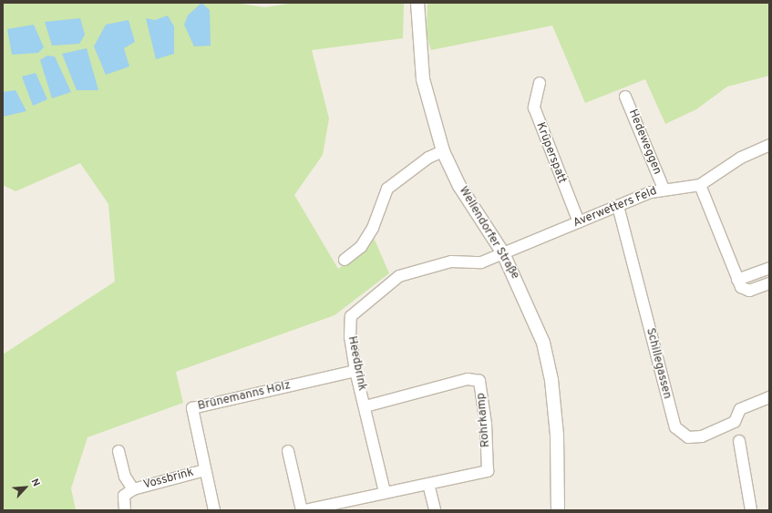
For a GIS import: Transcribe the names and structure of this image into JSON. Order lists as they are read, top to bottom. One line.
{"streets":{"street":["Hedeweggen","Krüperspatt","Averwetters Feld","Wellendorfer Straße","Heedbrink","Schillegassen","Brünemanns Holz","Rohrkamp","Vossbrink"]},"crossings":[["Hedeweggen","Averwetters Feld"],["Krüperspatt","Averwetters Feld"],["Averwetters Feld","Wellendorfer Straße"],["Averwetters Feld","Heedbrink"],["Averwetters Feld","Schillegassen"],["Wellendorfer Straße","Heedbrink"],["Heedbrink","Brünemanns Holz"],["Heedbrink","Rohrkamp"],["Brünemanns Holz","Vossbrink"]],"north":"top right"}
